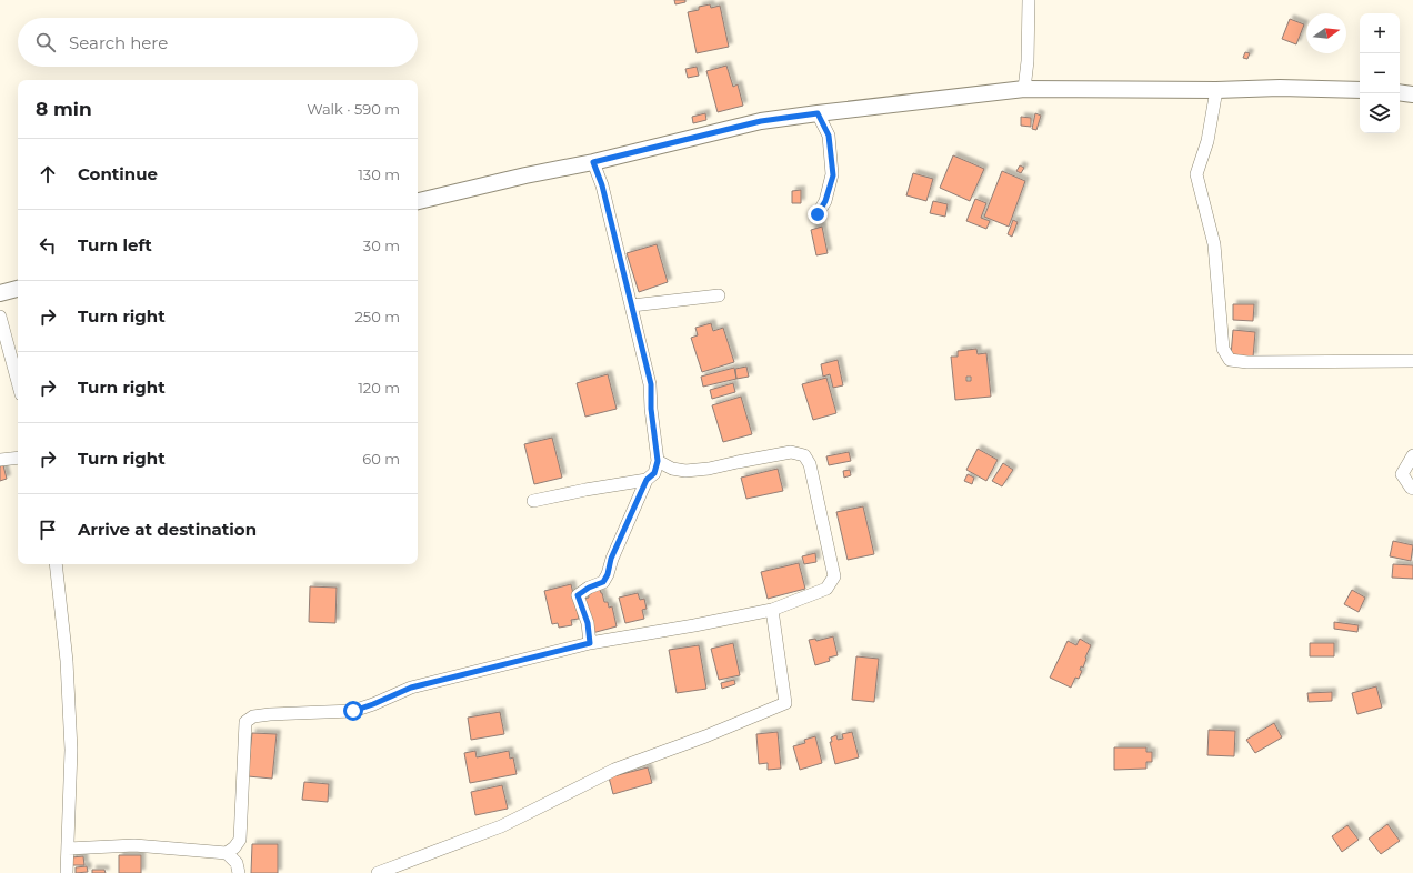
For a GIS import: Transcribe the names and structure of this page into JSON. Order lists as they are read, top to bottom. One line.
{"north":"right","page":{"map_buttons":["+","−"],"search":"Search here","heading":["8 min","Walk · 590 m"],"list":[["Continue","130 m"],["Turn left","30 m"],["Turn right","250 m"],["Turn right","120 m"],["Turn right","60 m"],"Arrive at destination"]}}
